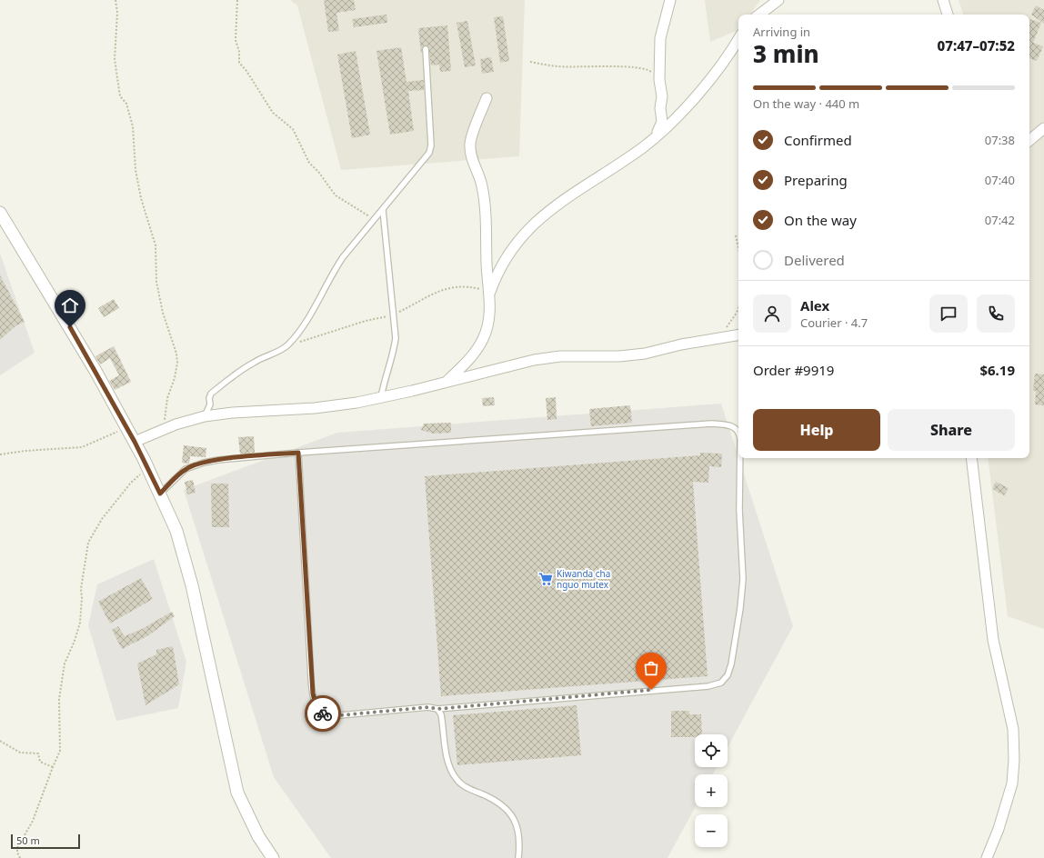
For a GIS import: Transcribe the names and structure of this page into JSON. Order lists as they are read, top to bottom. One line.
{"places":{"supermarket":["Kiwanda cha nguo mutex"]},"scale_bar":"50 m","page":{"heading":["3 min","Arriving in","07:47–07:52"],"panel":["Alex","Courier · 4.7","Order #9919","$6.19"],"bar":"On the way · 440 m","list":[["Confirmed","07:38"],["Preparing","07:40"],["On the way","07:42"],"Delivered"],"buttons":["Help","Share"],"map_buttons":["+","−"],"scale":"50 m"}}
